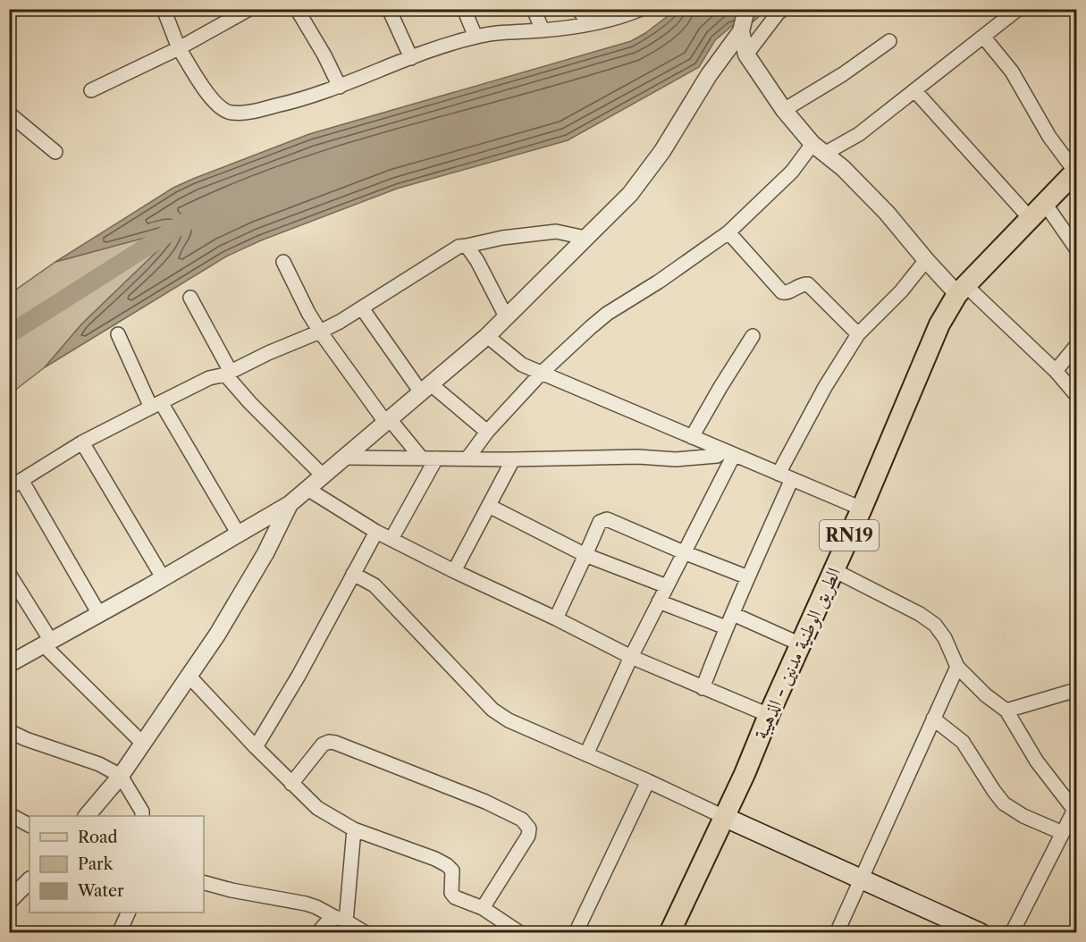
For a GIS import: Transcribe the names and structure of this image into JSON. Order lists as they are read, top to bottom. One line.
{"streets":{"main road":["RN19","الطريق الوطنية مدنين - الذهيبة"]},"legend":["Road","Park","Water"]}
